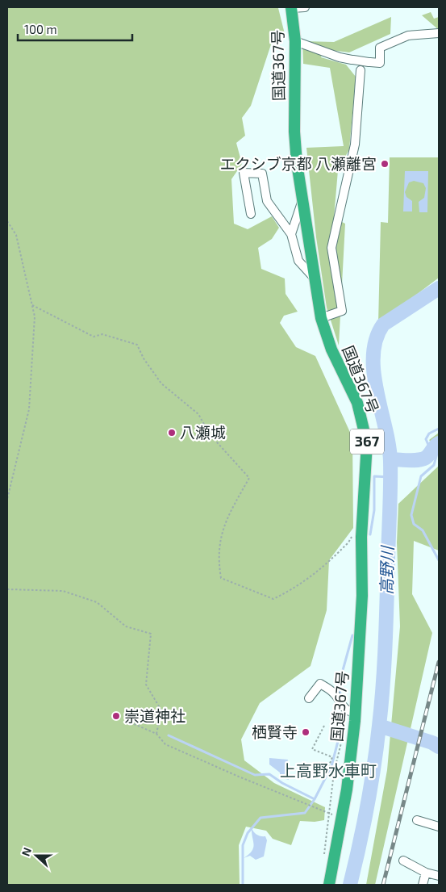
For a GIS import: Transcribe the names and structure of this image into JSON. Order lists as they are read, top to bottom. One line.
{"streets":{"highway":["国道367号","367"]},"districts":["上高野水車町"],"water":["高野川"],"places":["エクシブ京都 八瀬離宮","八瀬城","崇道神社","栖賢寺"],"scale_bar":"100 m","north":"left"}
